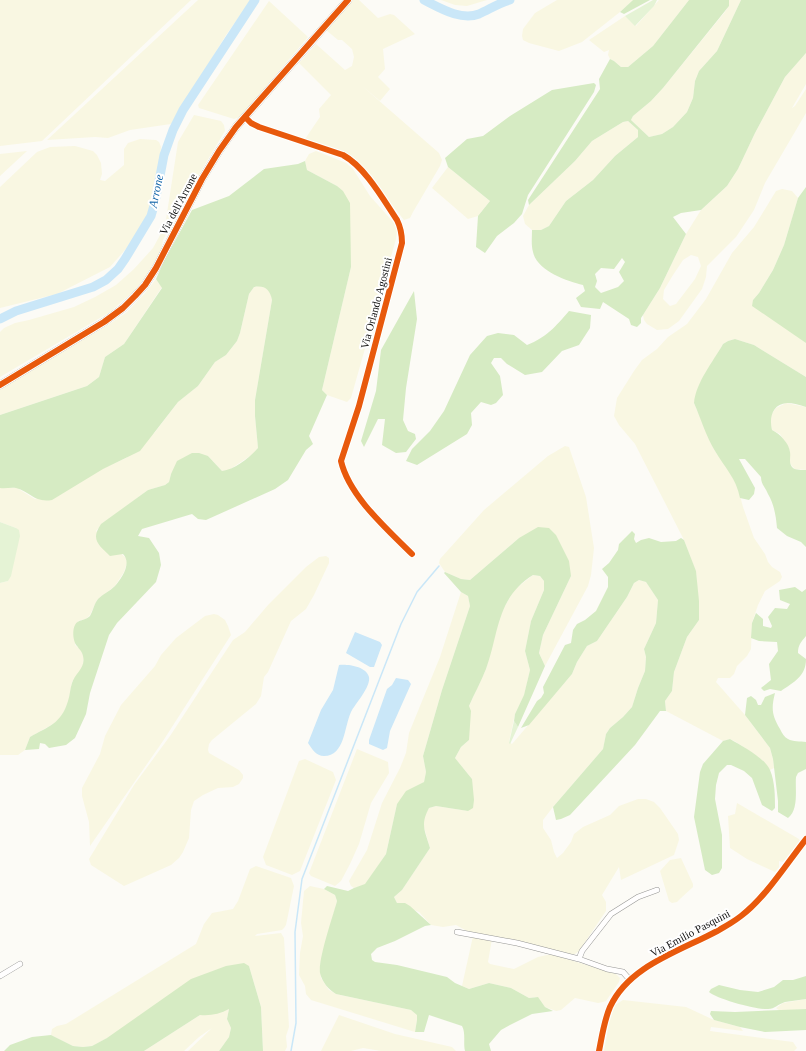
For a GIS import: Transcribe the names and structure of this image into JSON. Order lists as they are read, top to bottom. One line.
{"streets":{"street":["Via dell'Arrone","Via Orlando Agostini","Via Emilio Pasquini"]},"crossings":[["Via dell'Arrone","Via Orlando Agostini"]],"water":["Arrone"]}
